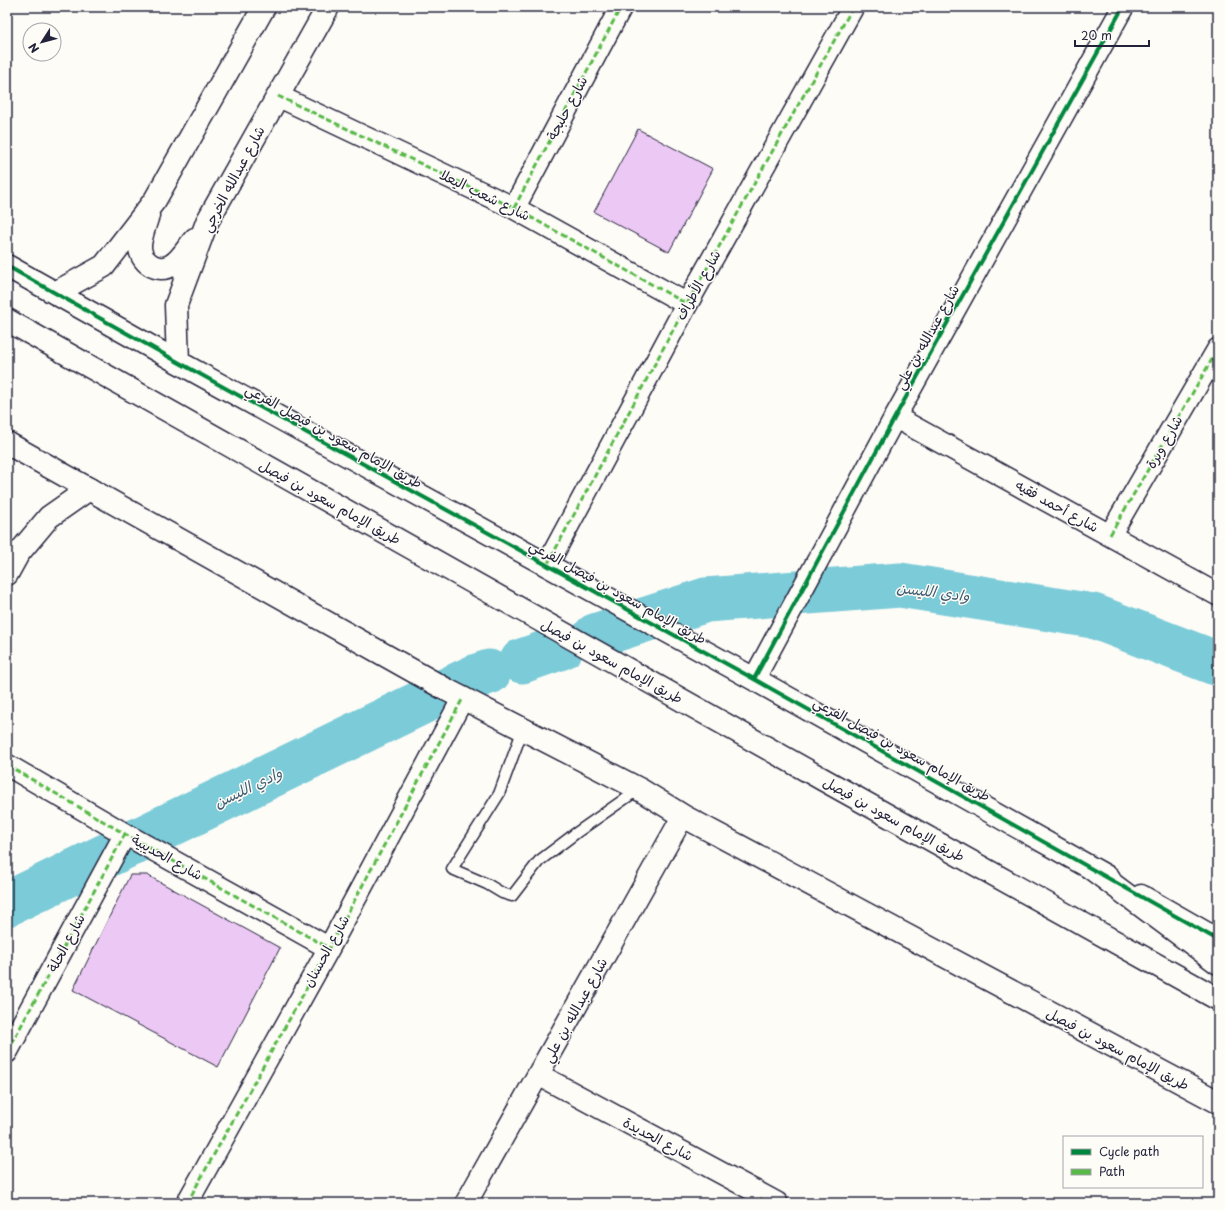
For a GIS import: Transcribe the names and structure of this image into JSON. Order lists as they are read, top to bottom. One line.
{"streets":{"main road":["شارع عبدالله الخرجي","طريق الإمام سعود بن فيصل الفرعي","طريق الإمام سعود بن فيصل"],"street":["شارع حلبجة","شارع شعب اليعلا","شارع الأطراف","شارع عبدالله بن علي","شارع وبرة","شارع أحمد فقيه","شارع الحديبية","شارع الحلة","شارع الحسنان","شارع الحديدة"]},"crossings":[["شارع حلبجة","شارع شعب اليعلا"],["شارع عبدالله الخرجي","شارع شعب اليعلا"],["شارع عبدالله الخرجي","طريق الإمام سعود بن فيصل الفرعي"],["شارع شعب اليعلا","شارع الأطراف"],["شارع الأطراف","طريق الإمام سعود بن فيصل الفرعي"],["شارع عبدالله بن علي","طريق الإمام سعود بن فيصل الفرعي"],["شارع عبدالله بن علي","طريق الإمام سعود بن فيصل"],["شارع عبدالله بن علي","شارع أحمد فقيه"],["شارع عبدالله بن علي","شارع الحديدة"],["شارع وبرة","شارع أحمد فقيه"],["طريق الإمام سعود بن فيصل","شارع الحسنان"],["شارع الحديبية","شارع الحلة"],["شارع الحديبية","شارع الحسنان"]],"water":["وادي الليسن"],"legend":["Cycle path","Path"],"scale_bar":"20 m","north":"bottom left"}
